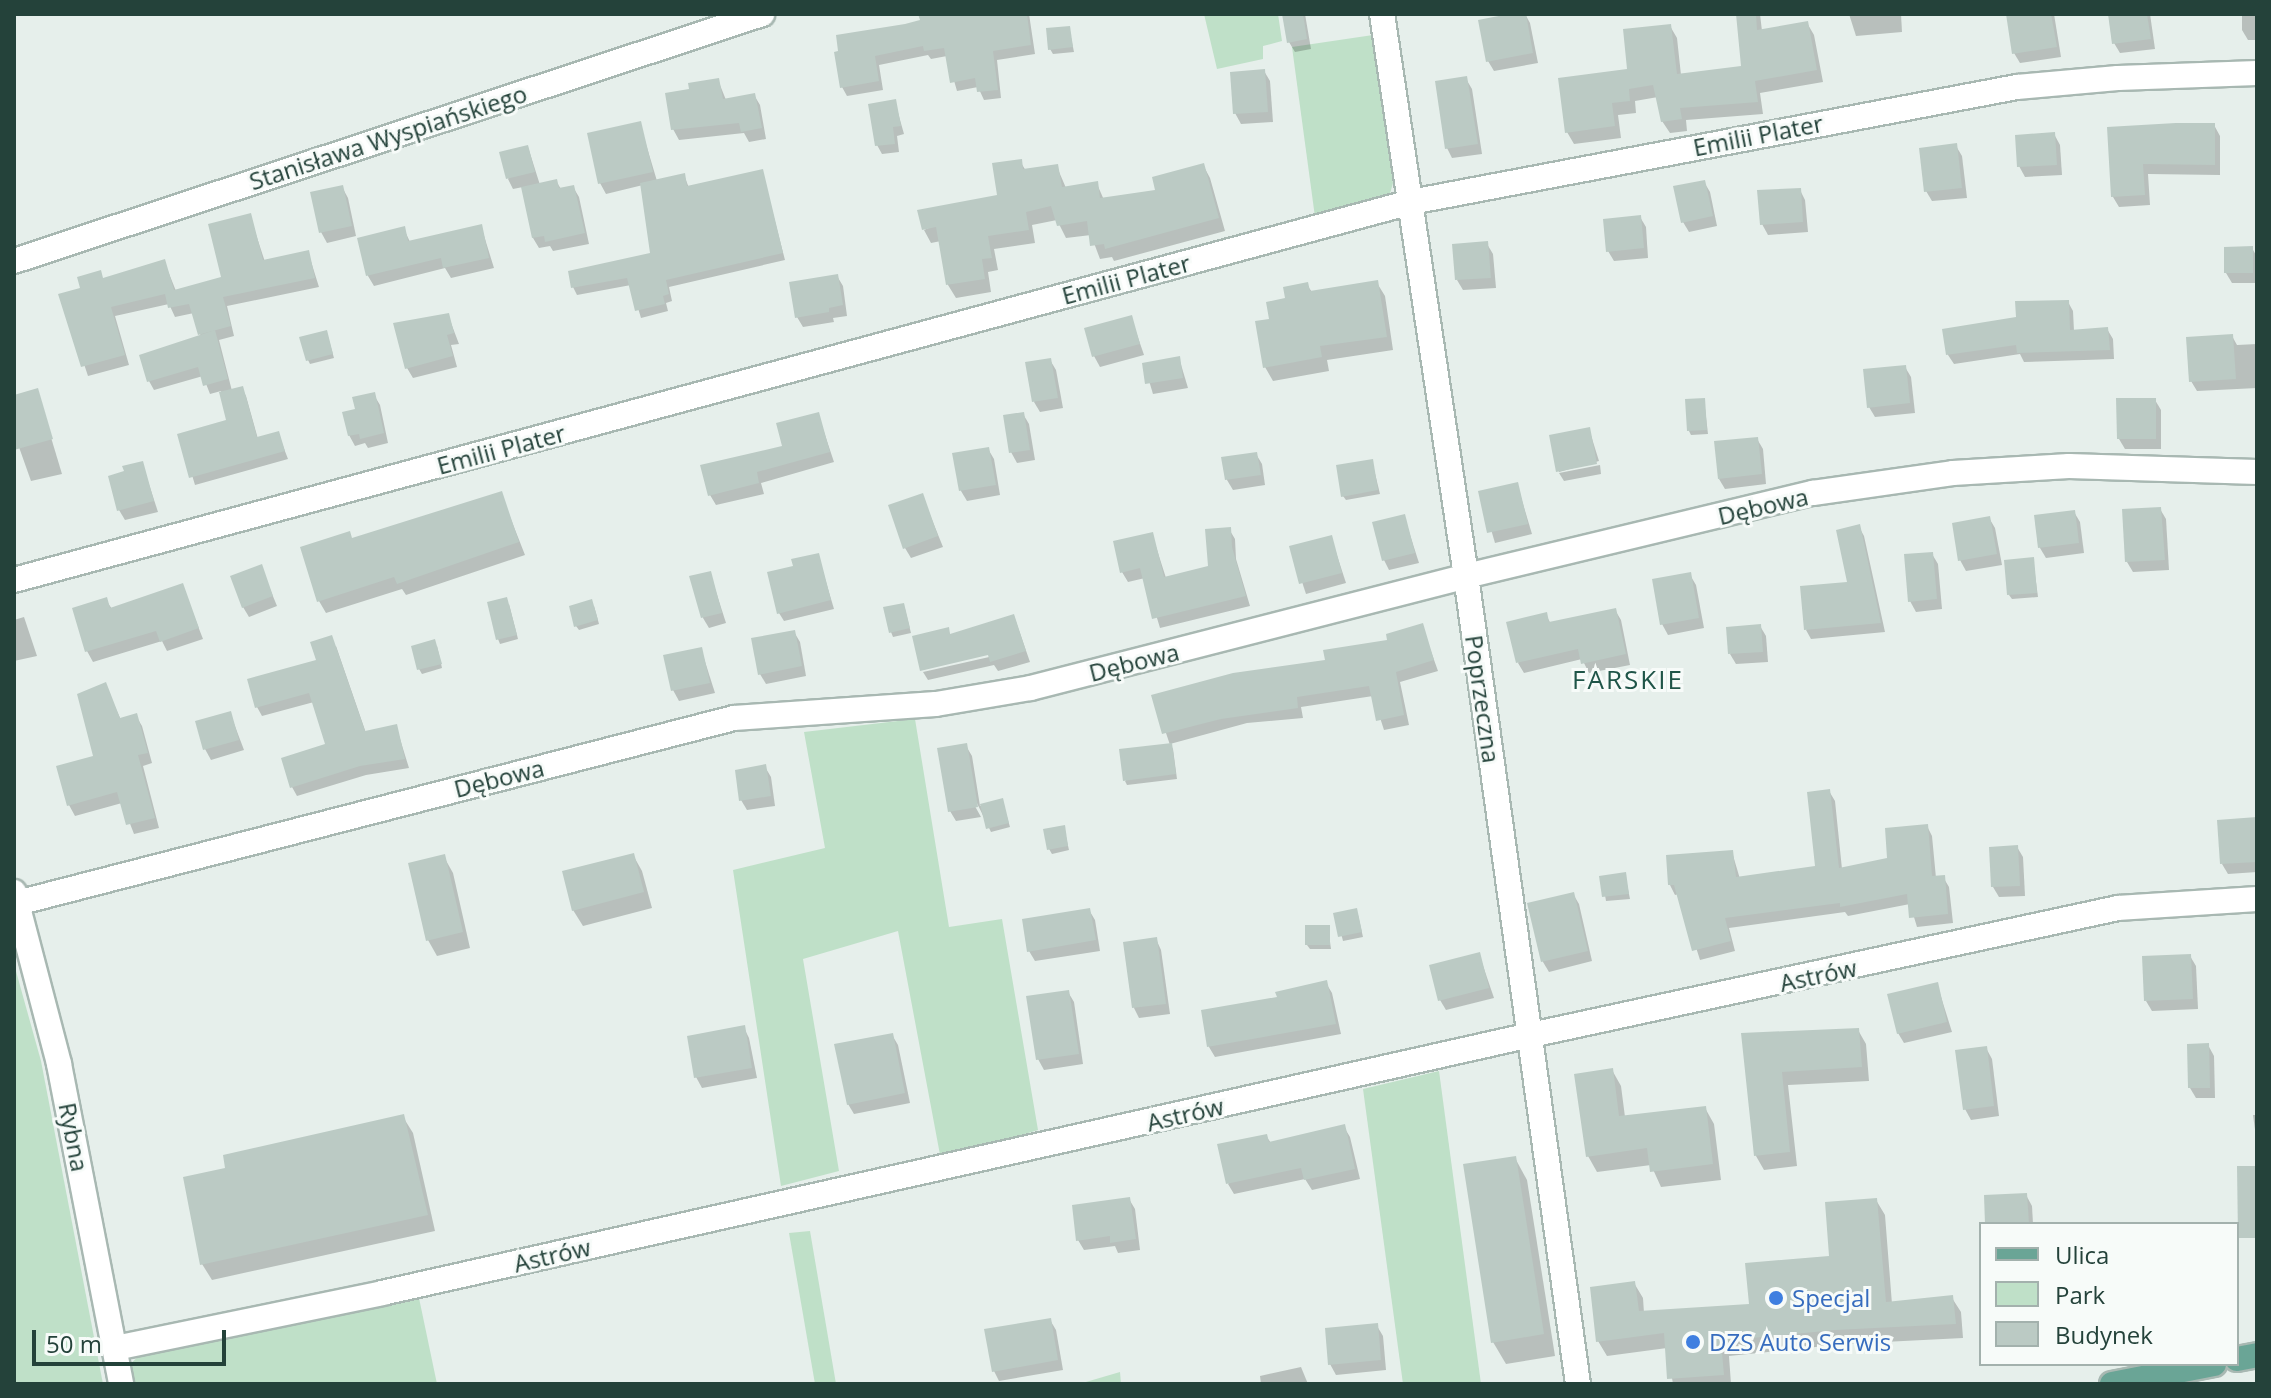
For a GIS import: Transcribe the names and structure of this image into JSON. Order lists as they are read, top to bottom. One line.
{"streets":{"street":["Emilii Plater","Stanisława Wyspiańskiego","Dębowa","Poprzeczna","Astrów","Rybna"]},"crossings":[["Emilii Plater","Poprzeczna"],["Dębowa","Poprzeczna"],["Dębowa","Rybna"],["Poprzeczna","Astrów"],["Astrów","Rybna"]],"districts":["FARSKIE"],"places":["Specjal","DZS Auto Serwis"],"legend":["Ulica","Park","Budynek"],"scale_bar":"50 m"}
